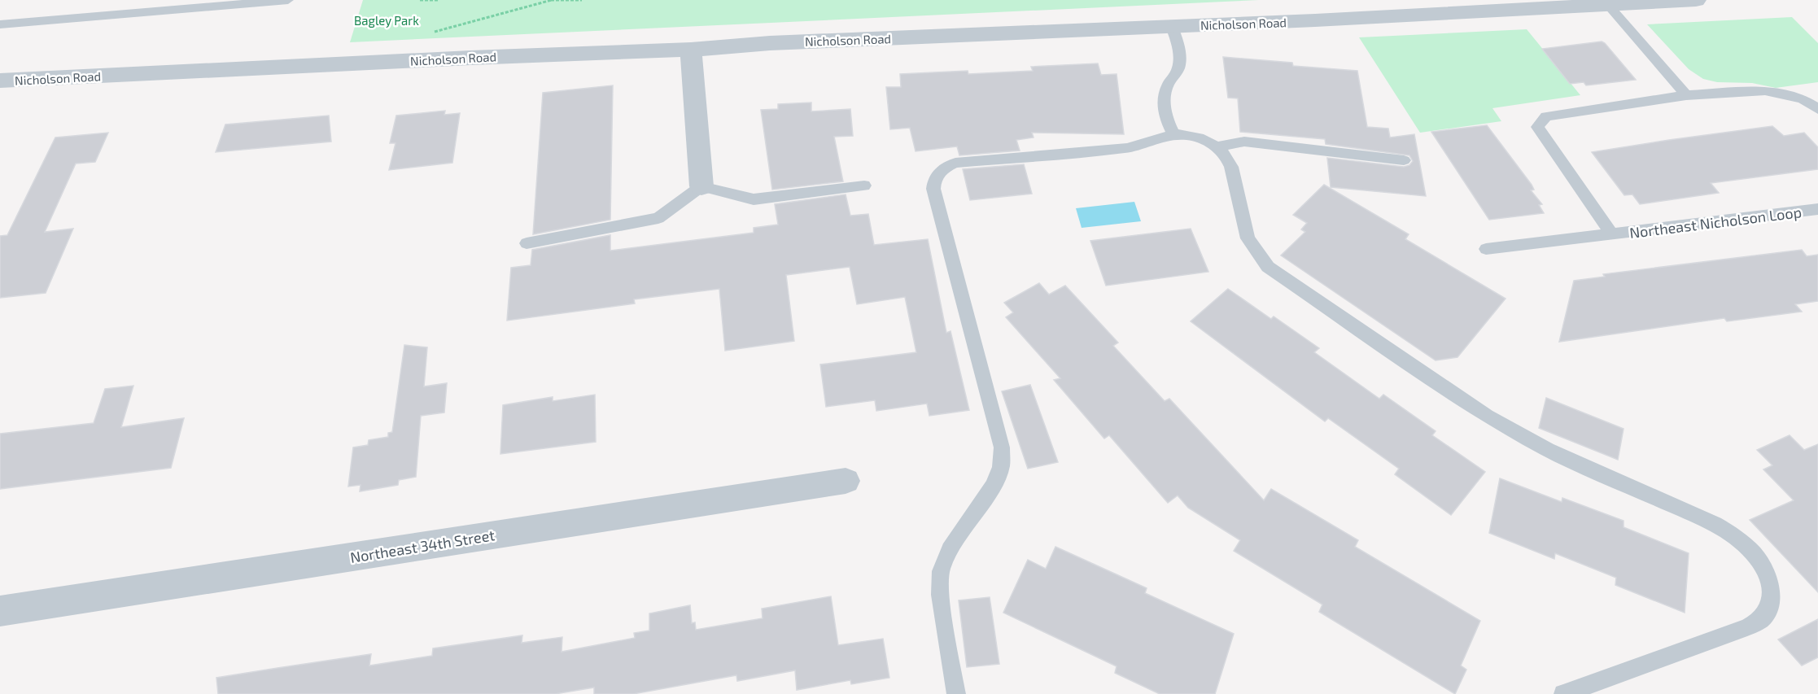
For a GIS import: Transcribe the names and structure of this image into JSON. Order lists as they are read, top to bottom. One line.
{"streets":{"street":["Nicholson Road","Northeast 34th Street"],"lane":["Northeast Nicholson Loop"]},"parks":["Bagley Park"]}
